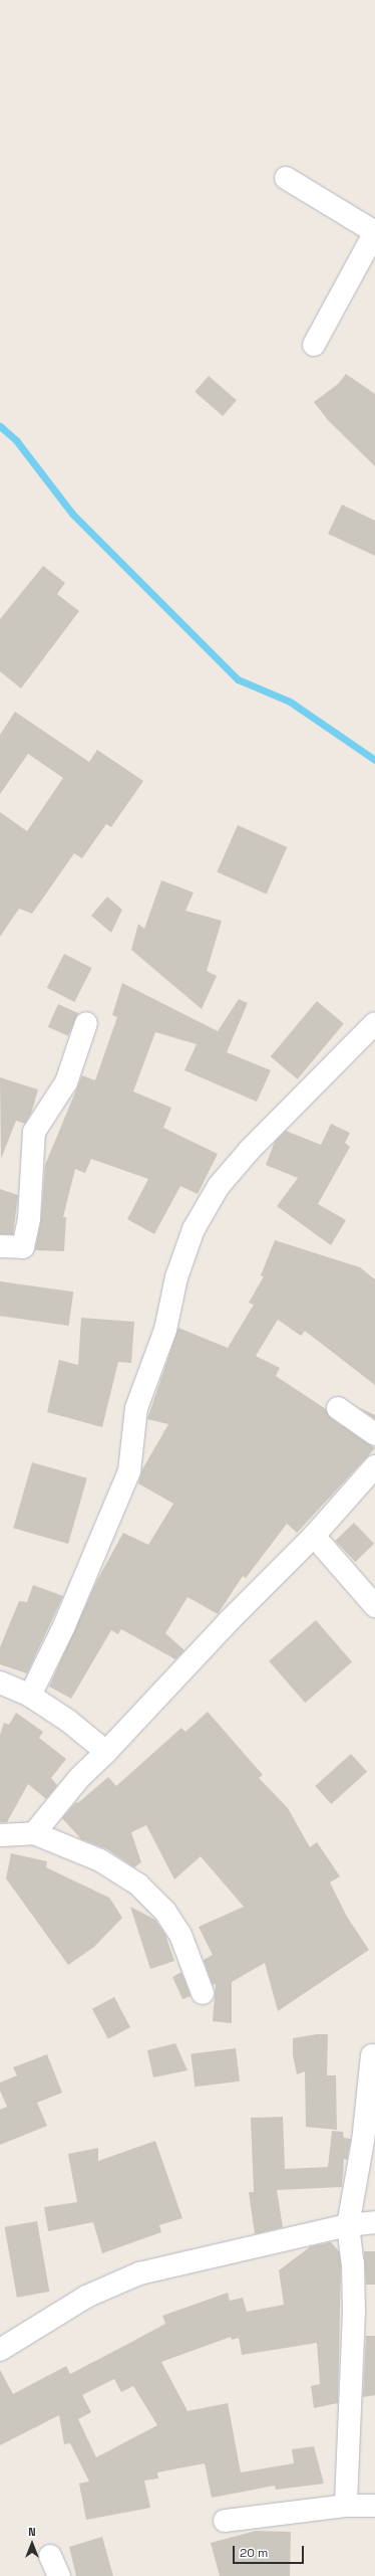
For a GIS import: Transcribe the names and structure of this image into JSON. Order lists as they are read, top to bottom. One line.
{"scale_bar":"20 m","north":"top"}
